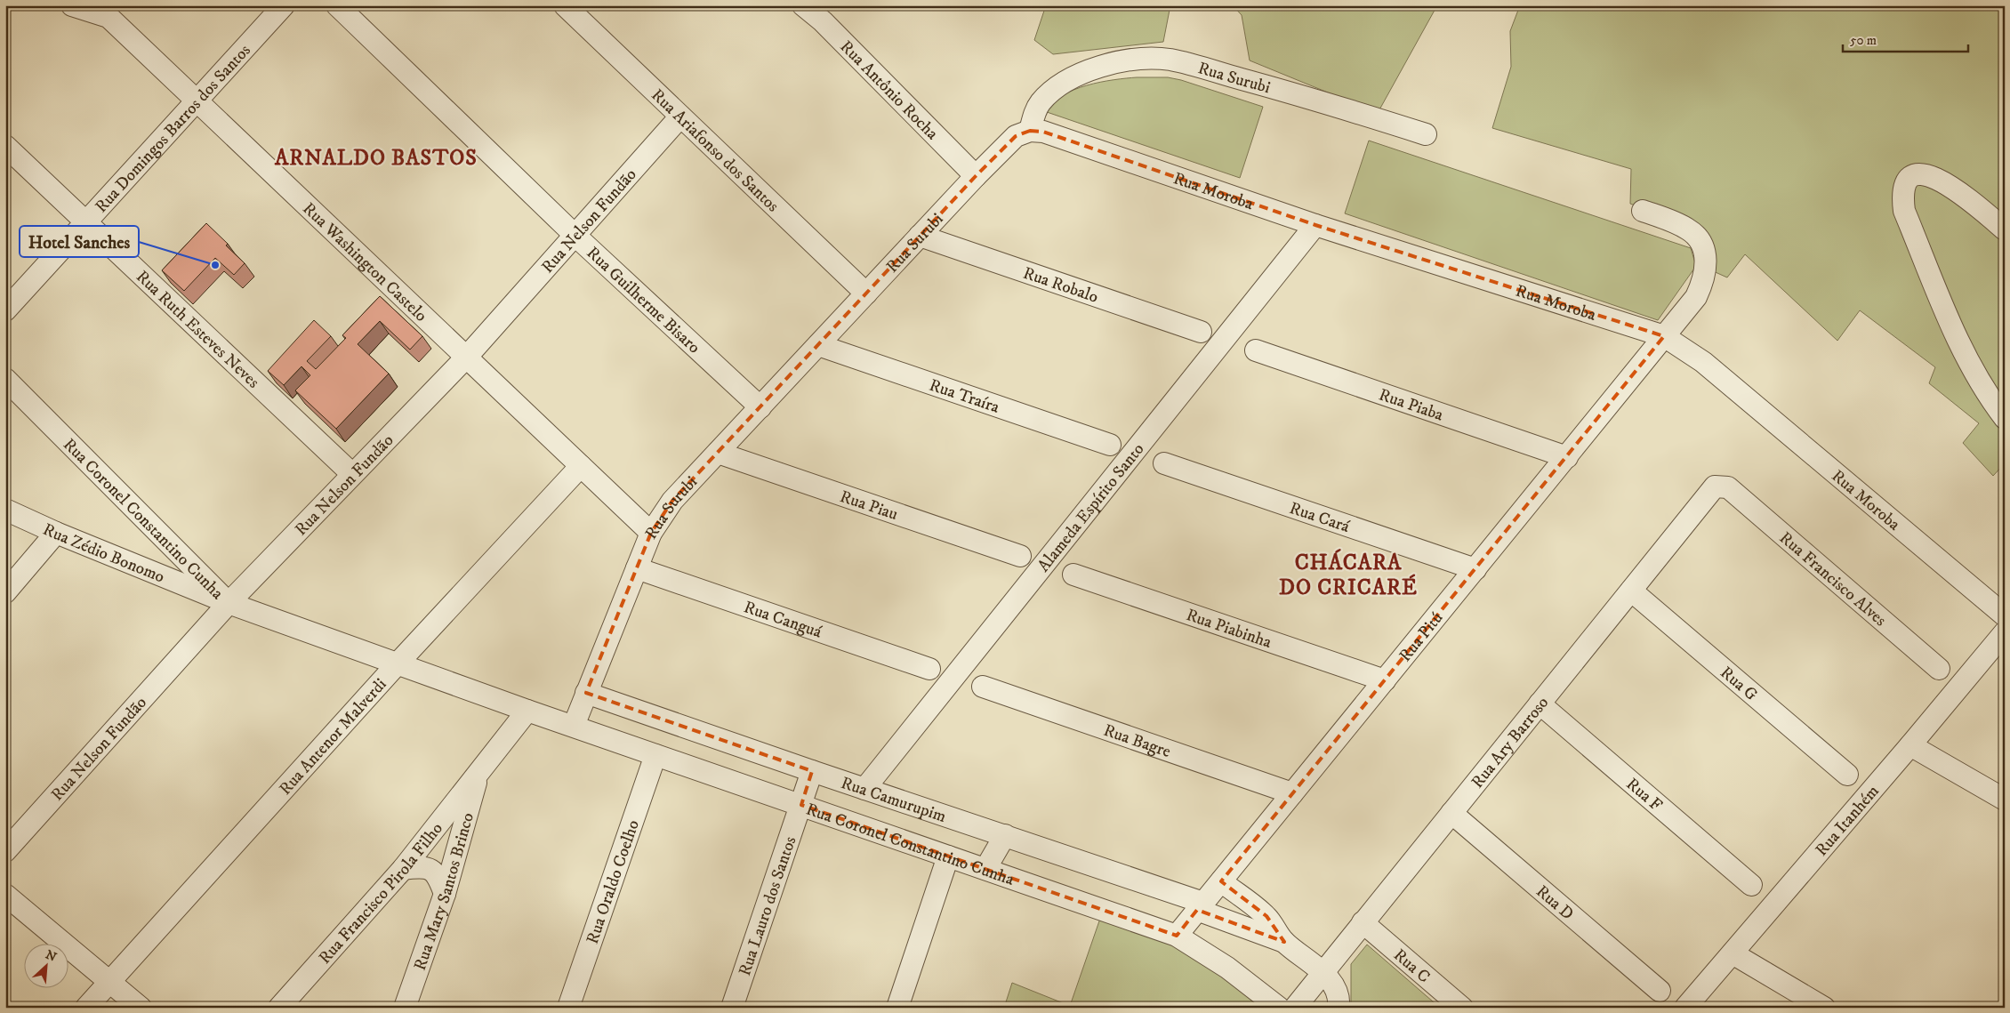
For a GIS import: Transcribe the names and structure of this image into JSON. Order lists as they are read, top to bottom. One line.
{"streets":{"street":["Rua Surubi","Rua Antônio Rocha","Rua Domingos Barros dos Santos","Rua Ariafonso dos Santos","Rua Moroba","Rua Nelson Fundão","Rua Washington Castelo","Rua Robalo","Rua Guilherme Bisaro","Rua Ruth Esteves Neves","Rua Traíra","Rua Piaba","Rua Piau","Alameda Espírito Santo","Rua Cará","Rua Coronel Constantino Cunha","Rua Zédio Bonomo","Rua Francisco Alves","Rua Canguá","Rua Piabinha","Rua Pitú","Rua G","Rua Antenor Malverdi","Rua Bagre","Rua Ary Barroso","Rua F","Rua Camurupim","Rua Itanhém","Rua Oraldo Coelho","Rua Mary Santos Brinco","Rua Francisco Pirola Filho","Rua D","Rua Lauro dos Santos","Rua C"]},"crossings":[["Rua Surubi","Rua Antônio Rocha"],["Rua Surubi","Rua Ariafonso dos Santos"],["Rua Surubi","Rua Moroba"],["Rua Surubi","Rua Washington Castelo"],["Rua Surubi","Rua Robalo"],["Rua Surubi","Rua Guilherme Bisaro"],["Rua Surubi","Rua Traíra"],["Rua Surubi","Rua Piau"],["Rua Surubi","Rua Coronel Constantino Cunha"],["Rua Surubi","Rua Canguá"],["Rua Surubi","Rua Camurupim"],["Rua Domingos Barros dos Santos","Rua Washington Castelo"],["Rua Domingos Barros dos Santos","Rua Ruth Esteves Neves"],["Rua Ariafonso dos Santos","Rua Nelson Fundão"],["Rua Moroba","Alameda Espírito Santo"],["Rua Moroba","Rua Pitú"],["Rua Nelson Fundão","Rua Washington Castelo"],["Rua Nelson Fundão","Rua Guilherme Bisaro"],["Rua Nelson Fundão","Rua Ruth Esteves Neves"],["Rua Nelson Fundão","Rua Coronel Constantino Cunha"],["Rua Nelson Fundão","Rua Zédio Bonomo"],["Rua Washington Castelo","Rua Antenor Malverdi"],["Rua Piaba","Rua Pitú"],["Alameda Espírito Santo","Rua Camurupim"],["Rua Cará","Rua Pitú"],["Rua Coronel Constantino Cunha","Rua Zédio Bonomo"],["Rua Coronel Constantino Cunha","Rua Pitú"],["Rua Coronel Constantino Cunha","Rua Antenor Malverdi"],["Rua Coronel Constantino Cunha","Rua Oraldo Coelho"],["Rua Coronel Constantino Cunha","Rua Lauro dos Santos"],["Rua Francisco Alves","Rua Ary Barroso"],["Rua Piabinha","Rua Pitú"],["Rua Pitú","Rua Bagre"],["Rua Pitú","Rua Camurupim"],["Rua G","Rua Ary Barroso"],["Rua Ary Barroso","Rua F"],["Rua Ary Barroso","Rua D"],["Rua Ary Barroso","Rua C"],["Rua Camurupim","Rua Lauro dos Santos"],["Rua Mary Santos Brinco","Rua Francisco Pirola Filho"]],"districts":["ARNALDO BASTOS","CHÁCARA DO CRICARÉ"],"places":["Hotel Sanches"],"scale_bar":"50 m","north":"top right"}
